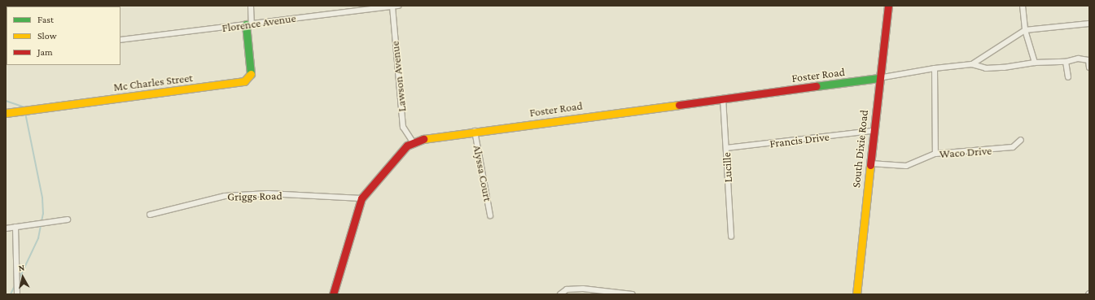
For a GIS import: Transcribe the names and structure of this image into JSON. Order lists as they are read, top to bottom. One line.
{"streets":{"street":["Florence Avenue","Foster Road","Lawson Avenue","Mc Charles Street","Francis Drive","South Dixie Road","Waco Drive","Lucille","Alyssa Court","Griggs Road"]},"crossings":[["Florence Avenue","Lawson Avenue"],["Florence Avenue","Mc Charles Street"],["Foster Road","Lawson Avenue"],["Foster Road","South Dixie Road"],["Foster Road","Lucille"],["Foster Road","Alyssa Court"],["Foster Road","Griggs Road"],["Francis Drive","South Dixie Road"],["Francis Drive","Lucille"],["South Dixie Road","Waco Drive"]],"legend":["Fast","Slow","Jam"],"north":"top"}
